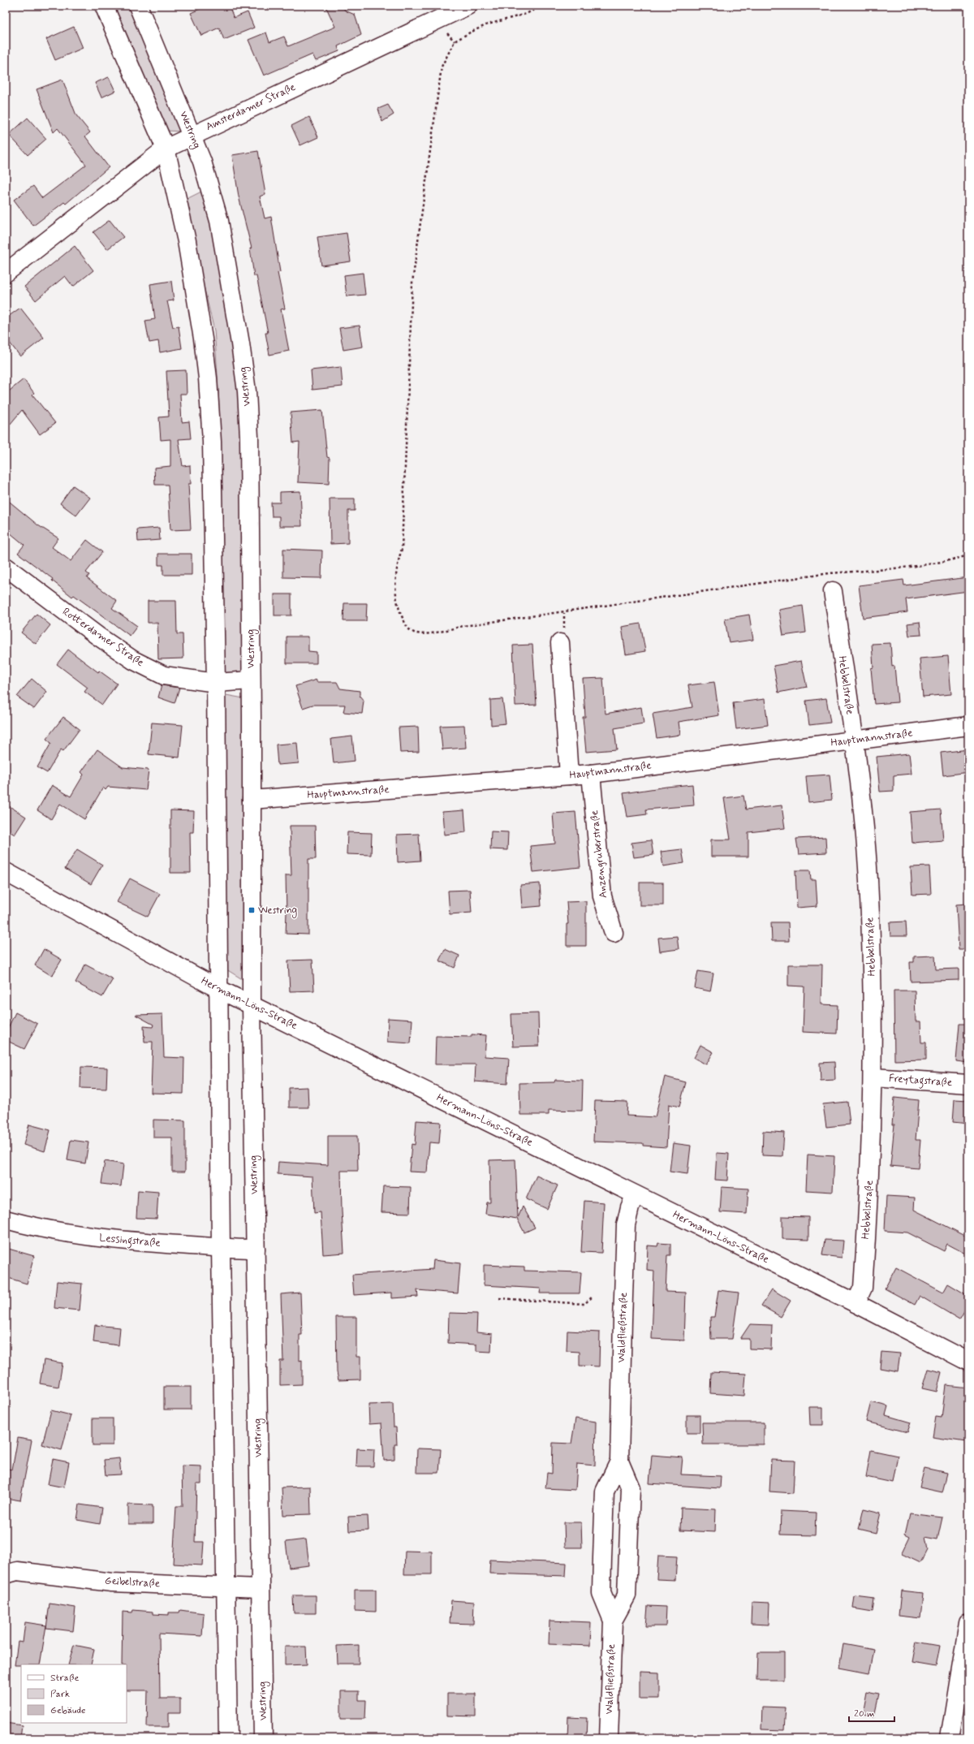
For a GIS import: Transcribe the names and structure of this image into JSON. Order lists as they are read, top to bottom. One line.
{"streets":{"street":["Amsterdamer Straße","Westring","Rotterdamer Straße","Hebbelstraße","Hauptmannstraße","Anzengruberstraße","Hermann-Löns-Straße","Freytagstraße","Lessingstraße","Waldfließstraße","Geibelstraße"]},"crossings":[["Amsterdamer Straße","Westring"],["Westring","Rotterdamer Straße"],["Westring","Hauptmannstraße"],["Westring","Hermann-Löns-Straße"],["Westring","Lessingstraße"],["Westring","Geibelstraße"],["Hebbelstraße","Hauptmannstraße"],["Hebbelstraße","Hermann-Löns-Straße"],["Hebbelstraße","Freytagstraße"],["Hauptmannstraße","Anzengruberstraße"],["Hermann-Löns-Straße","Waldfließstraße"]],"places":{"transit":["Westring"]},"legend":["Straße","Park","Gebäude"],"scale_bar":"20 m"}
